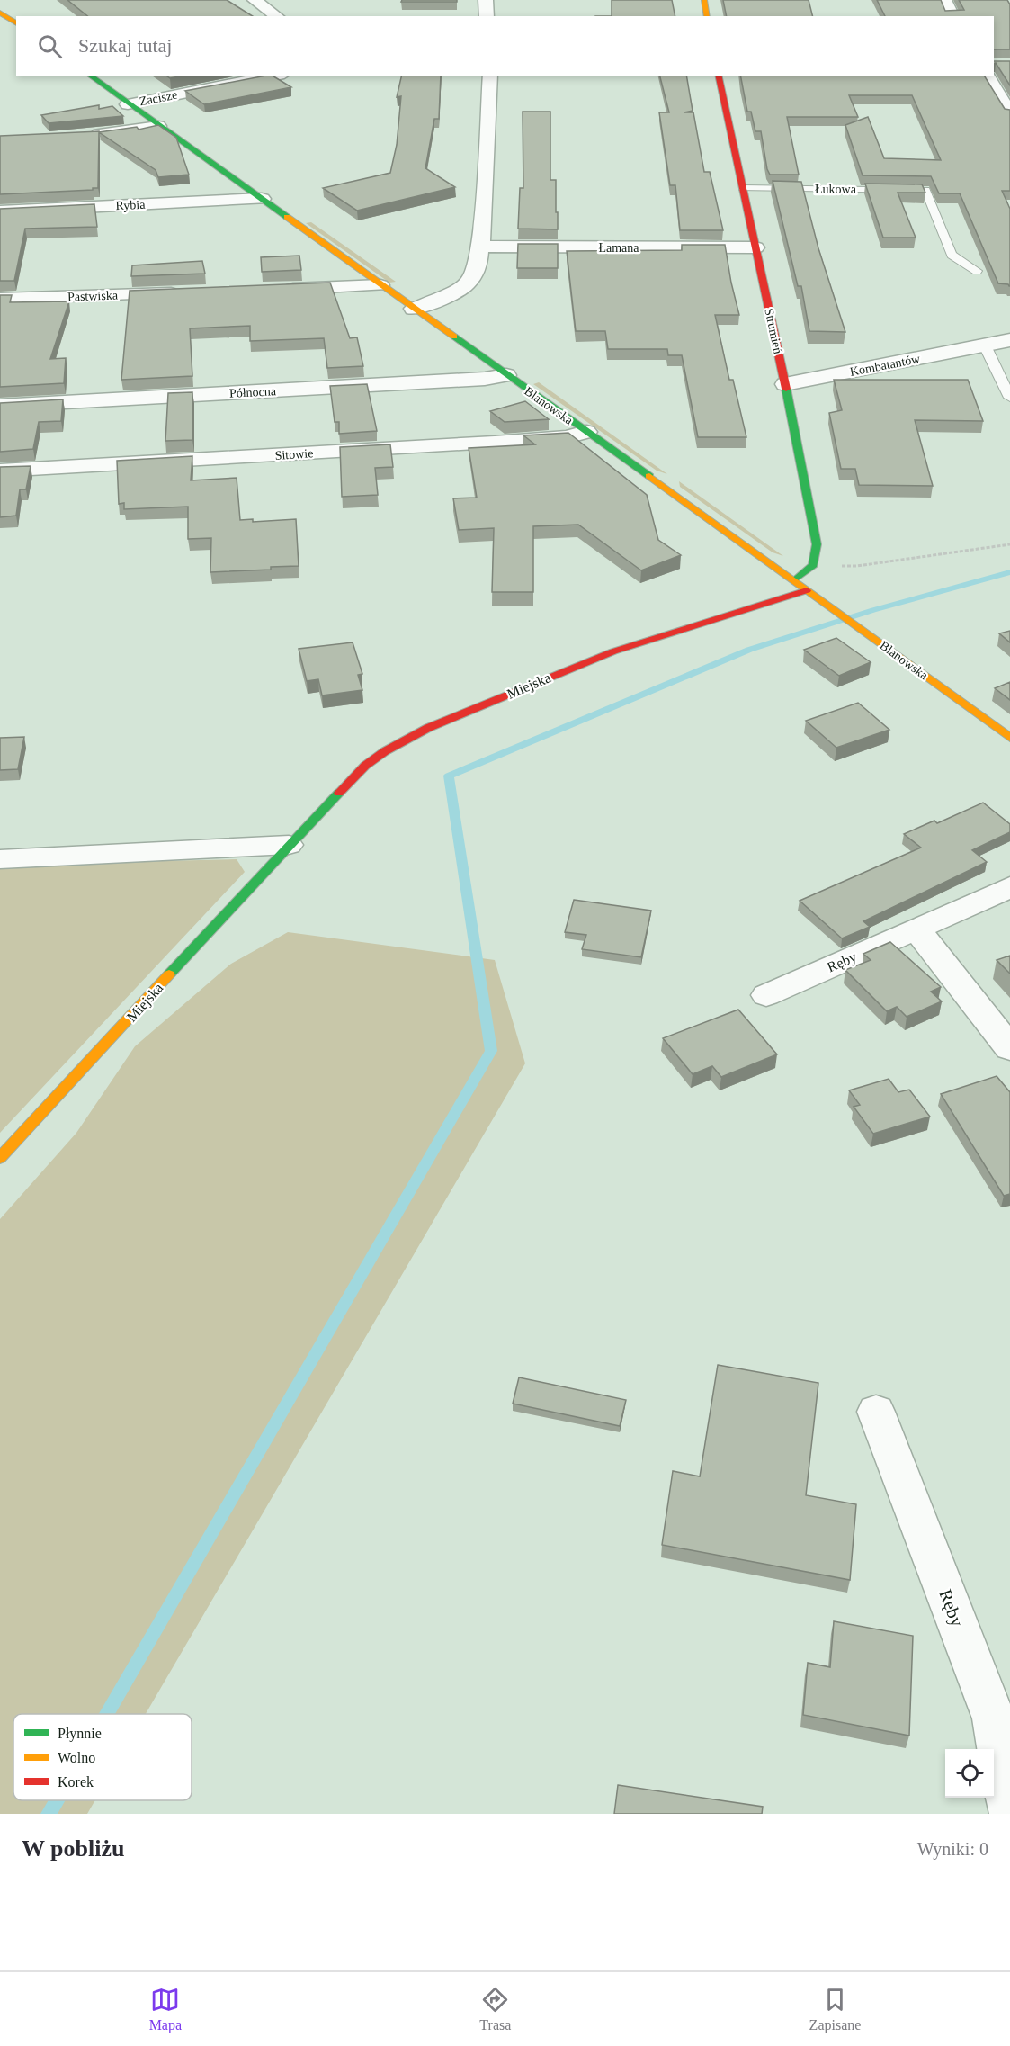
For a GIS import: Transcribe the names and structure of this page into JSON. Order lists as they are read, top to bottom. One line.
{"streets":{"street":["Zacisze","Rybia","Łamana","Pastwiska","Strumień","Kombatantów","Północna","Blanowska","Sitowie","Miejska","Ręby"],"lane":["Łukowa"]},"crossings":[["Zacisze","Blanowska"],["Łukowa","Strumień"],["Rybia","Blanowska"],["Łamana","Strumień"],["Strumień","Kombatantów"],["Północna","Blanowska"],["Blanowska","Sitowie"],["Blanowska","Miejska"]],"legend":["Płynnie","Wolno","Korek"],"page":{"search":"Szukaj tutaj","heading":["W pobliżu","Wyniki: 0"],"nav":["Mapa","Trasa","Zapisane"]}}
